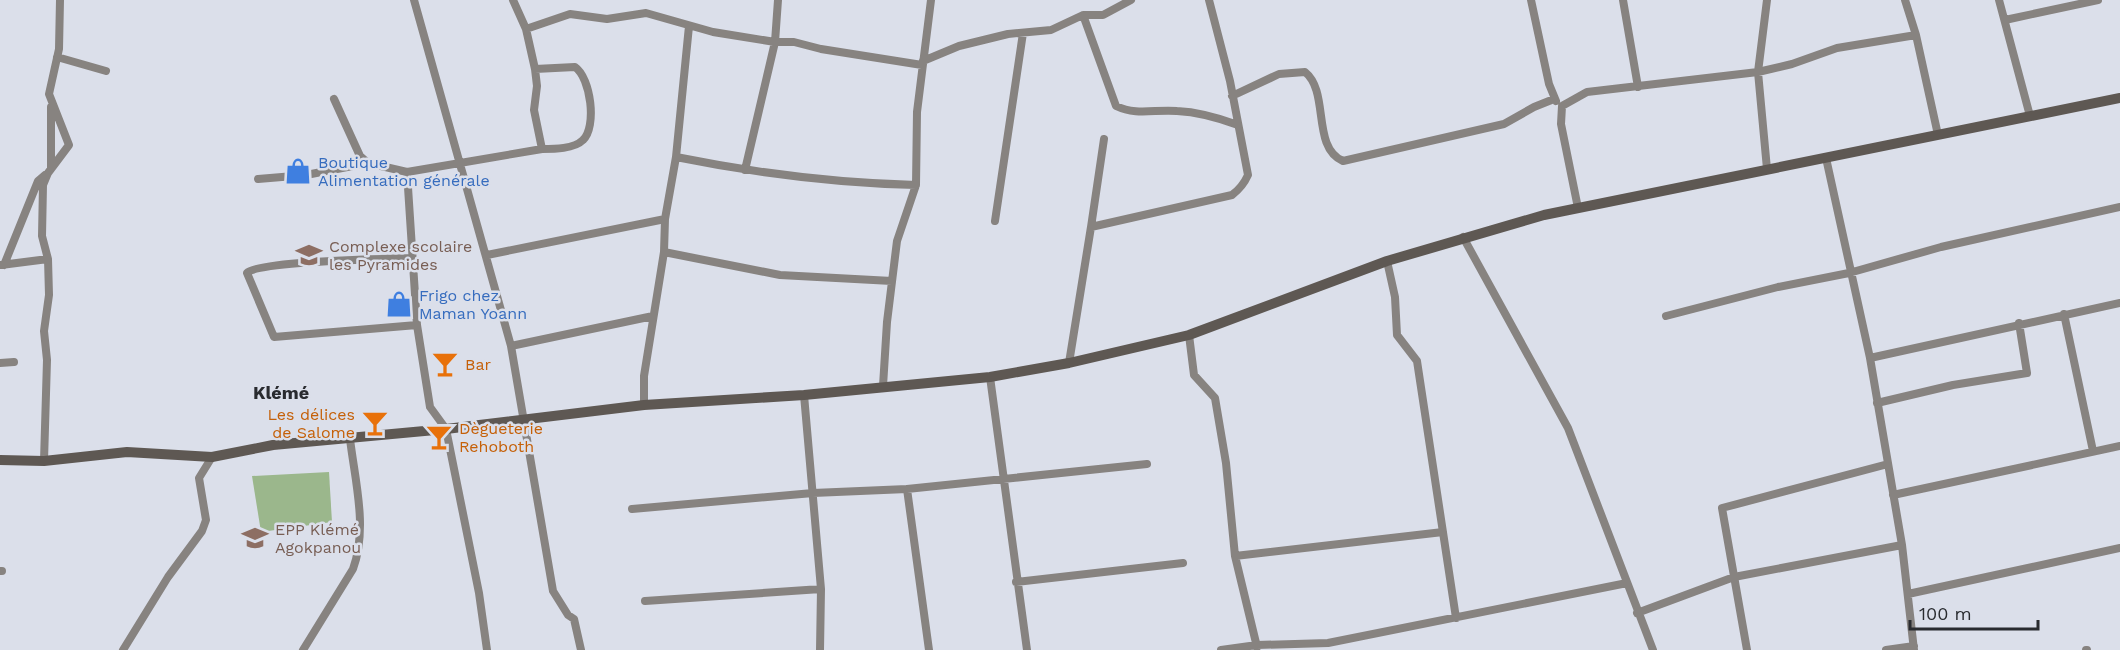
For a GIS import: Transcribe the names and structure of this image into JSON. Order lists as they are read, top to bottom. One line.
{"districts":["Klémé"],"places":{"shop":["Boutique Alimentation générale","Frigo chez Maman Yoann"],"school or university":["Complexe scolaire les Pyramides","EPP Klémé Agokpanou"],"bar":["Bar","Les délices de Salome","Dègueterie Rehoboth"]},"scale_bar":"100 m"}
